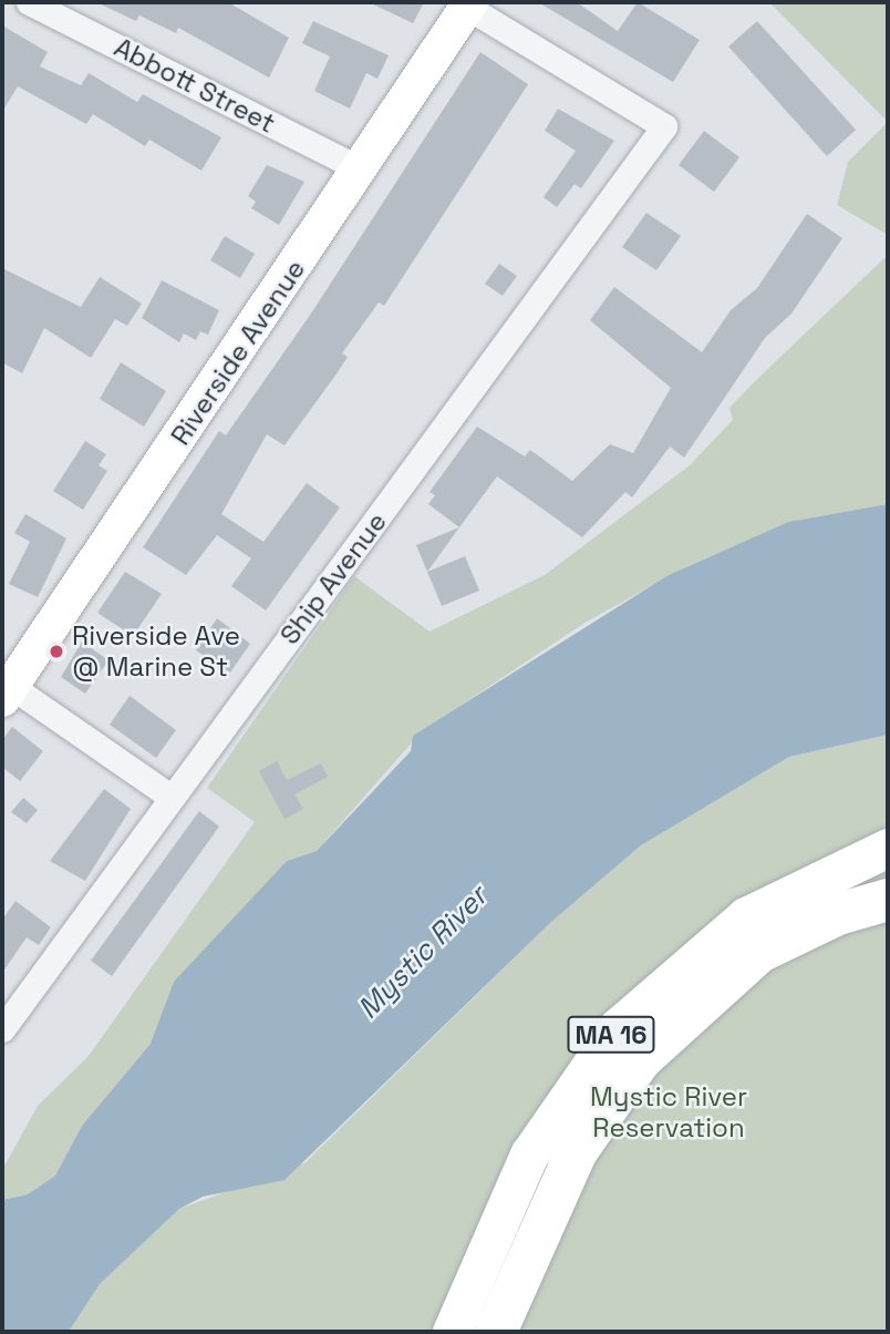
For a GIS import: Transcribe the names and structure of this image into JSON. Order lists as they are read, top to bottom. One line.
{"streets":{"main road":["Riverside Avenue","MA 16"],"street":["Abbott Street","Ship Avenue"]},"crossings":[["Abbott Street","Riverside Avenue"],["Riverside Avenue","Ship Avenue"]],"water":["Mystic River"],"parks":["Mystic River Reservation"],"places":["Riverside Ave @ Marine St"]}
